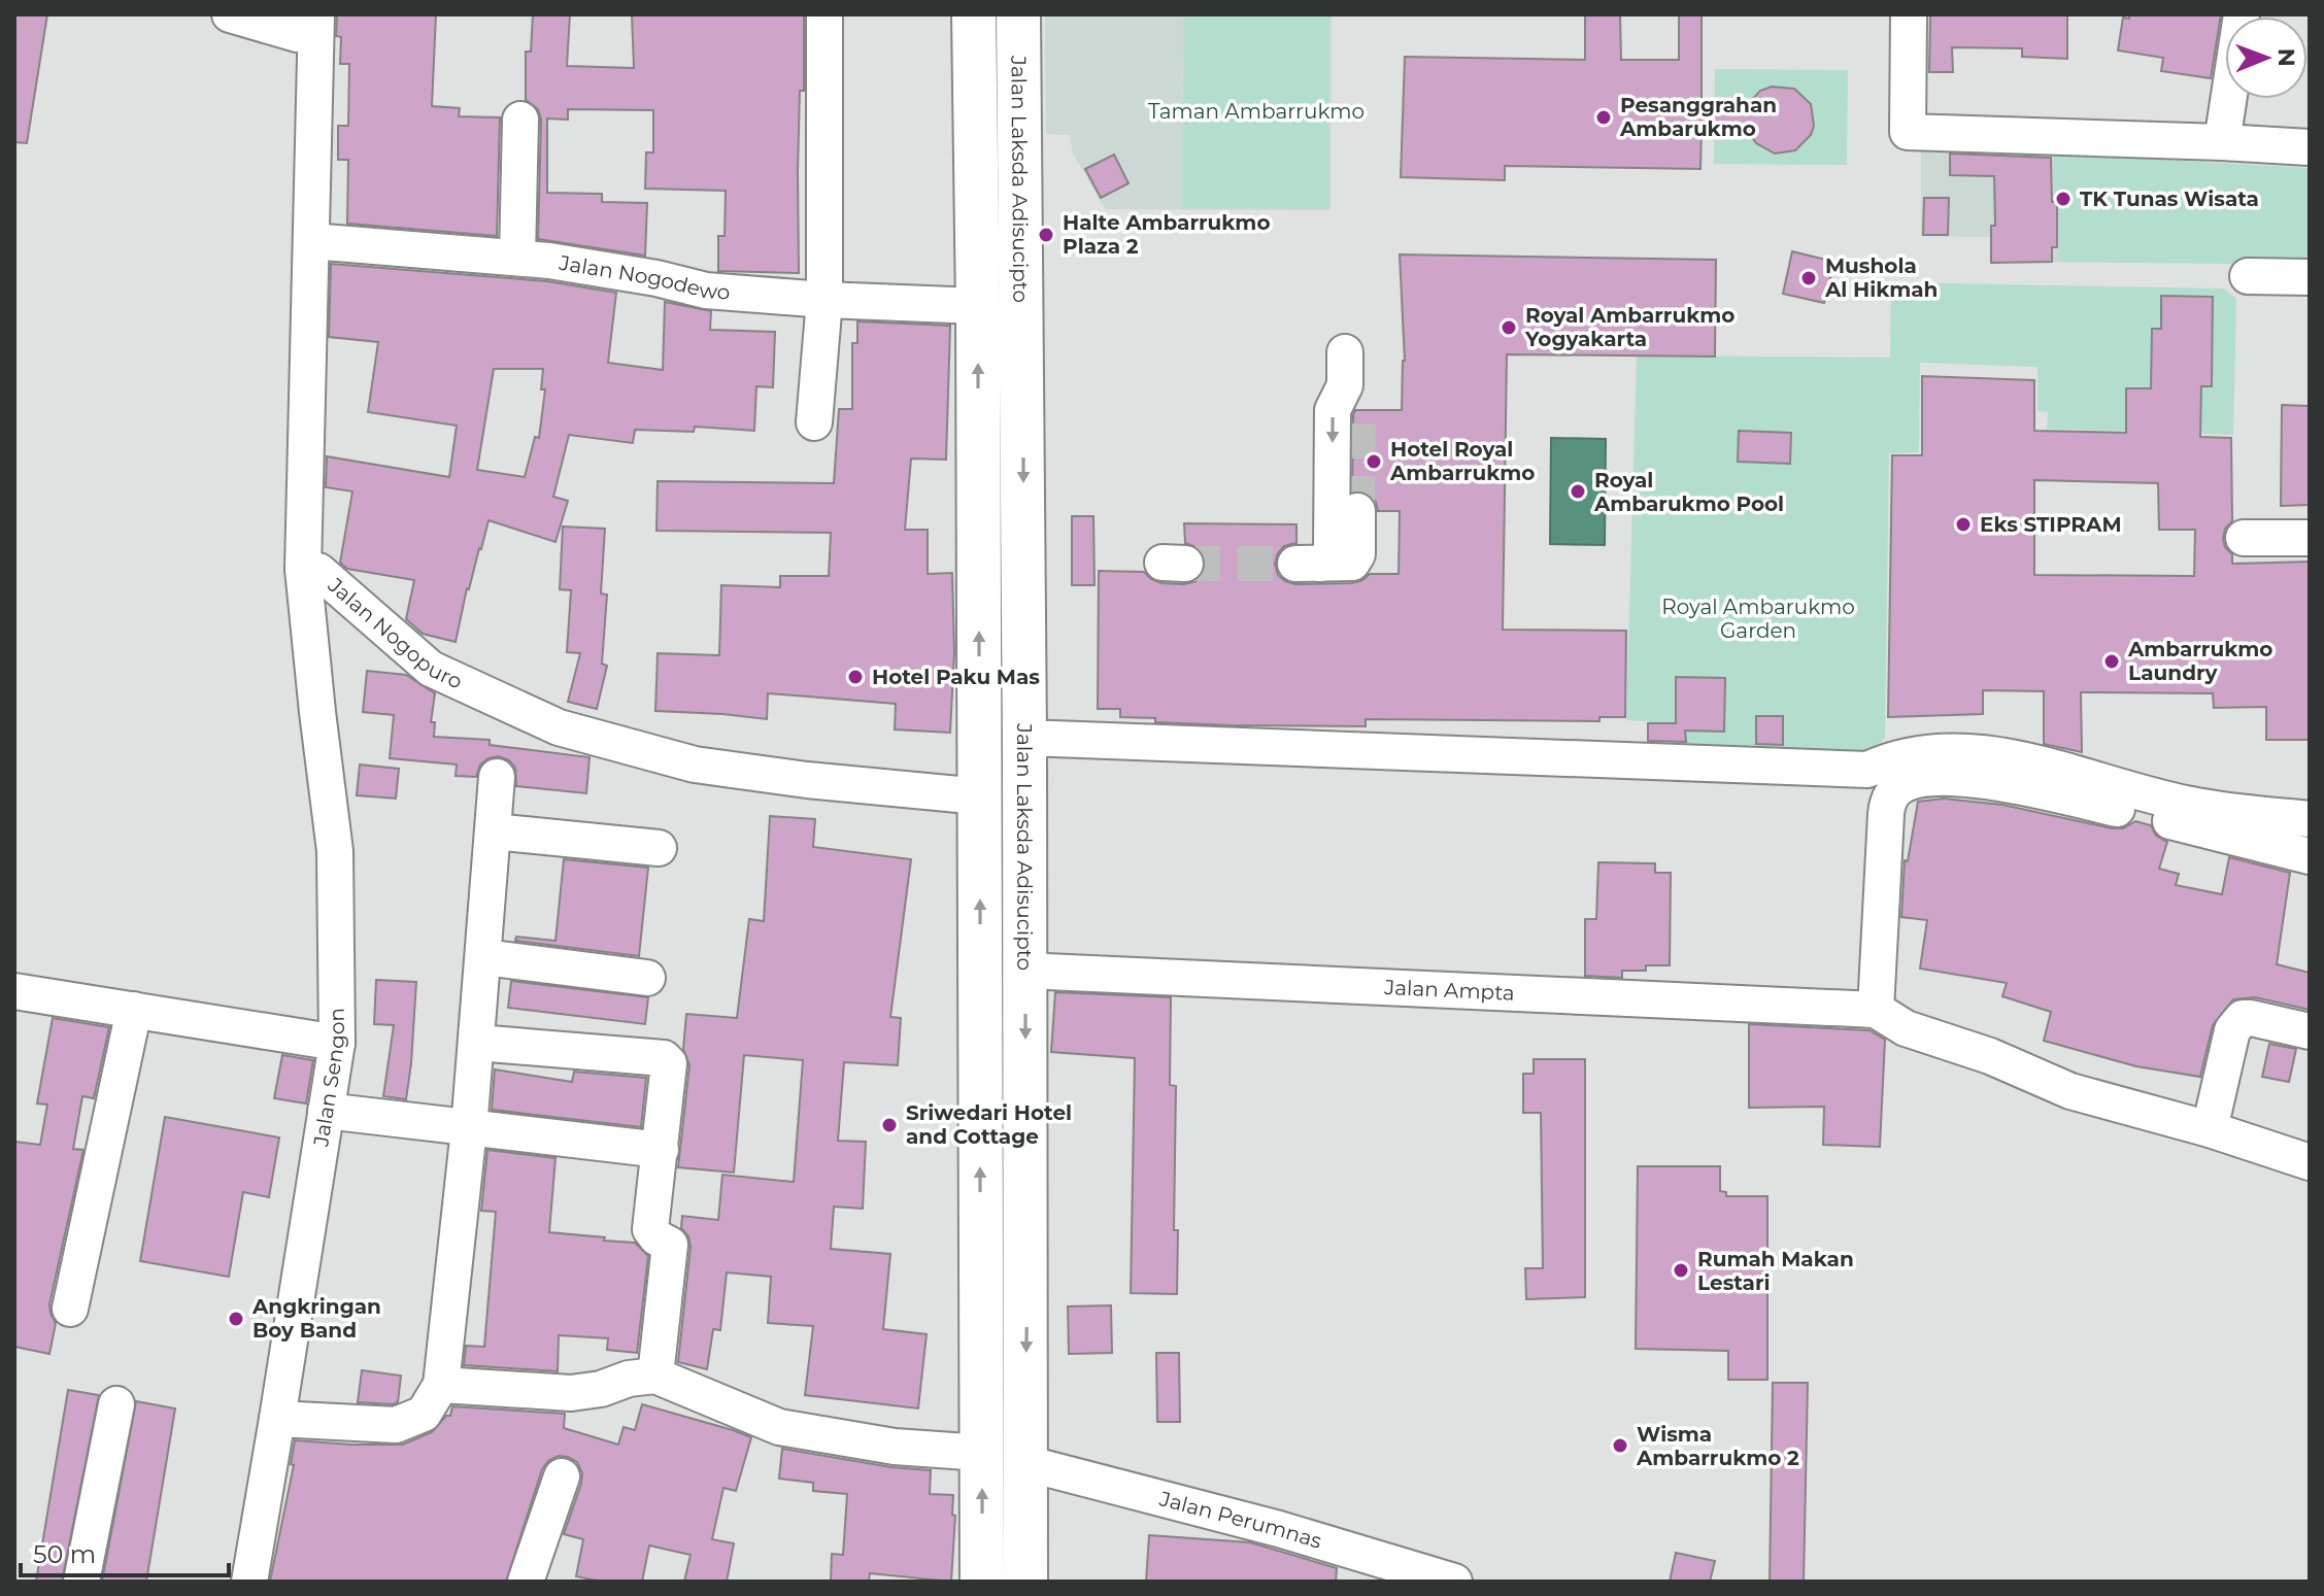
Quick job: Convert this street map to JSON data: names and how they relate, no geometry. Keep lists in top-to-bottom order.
{
  "streets": {
    "main road": ["Jalan Laksda Adisucipto"],
    "street": [
      "Jalan Nogodewo",
      "Jalan Nogopuro",
      "Jalan Ampta",
      "Jalan Sengon",
      "Jalan Perumnas"
    ]
  },
  "crossings": [
    ["Jalan Laksda Adisucipto", "Jalan Ampta"],
    ["Jalan Laksda Adisucipto", "Jalan Perumnas"],
    ["Jalan Nogodewo", "Jalan Nogopuro"],
    ["Jalan Nogopuro", "Jalan Sengon"]
  ],
  "parks": ["Taman Ambarrukmo", "Royal Ambarukmo Garden"],
  "places": [
    "Pesanggrahan Ambarukmo",
    "TK Tunas Wisata",
    "Halte Ambarrukmo Plaza 2",
    "Mushola Al Hikmah",
    "Royal Ambarrukmo Yogyakarta",
    "Hotel Royal Ambarrukmo",
    "Royal Ambarukmo Pool",
    "Eks STIPRAM",
    "Ambarrukmo Laundry",
    "Hotel Paku Mas",
    "Sriwedari Hotel and Cottage",
    "Rumah Makan Lestari",
    "Angkringan Boy Band",
    "Wisma Ambarrukmo 2"
  ],
  "scale_bar": "50 m",
  "north": "right"
}
